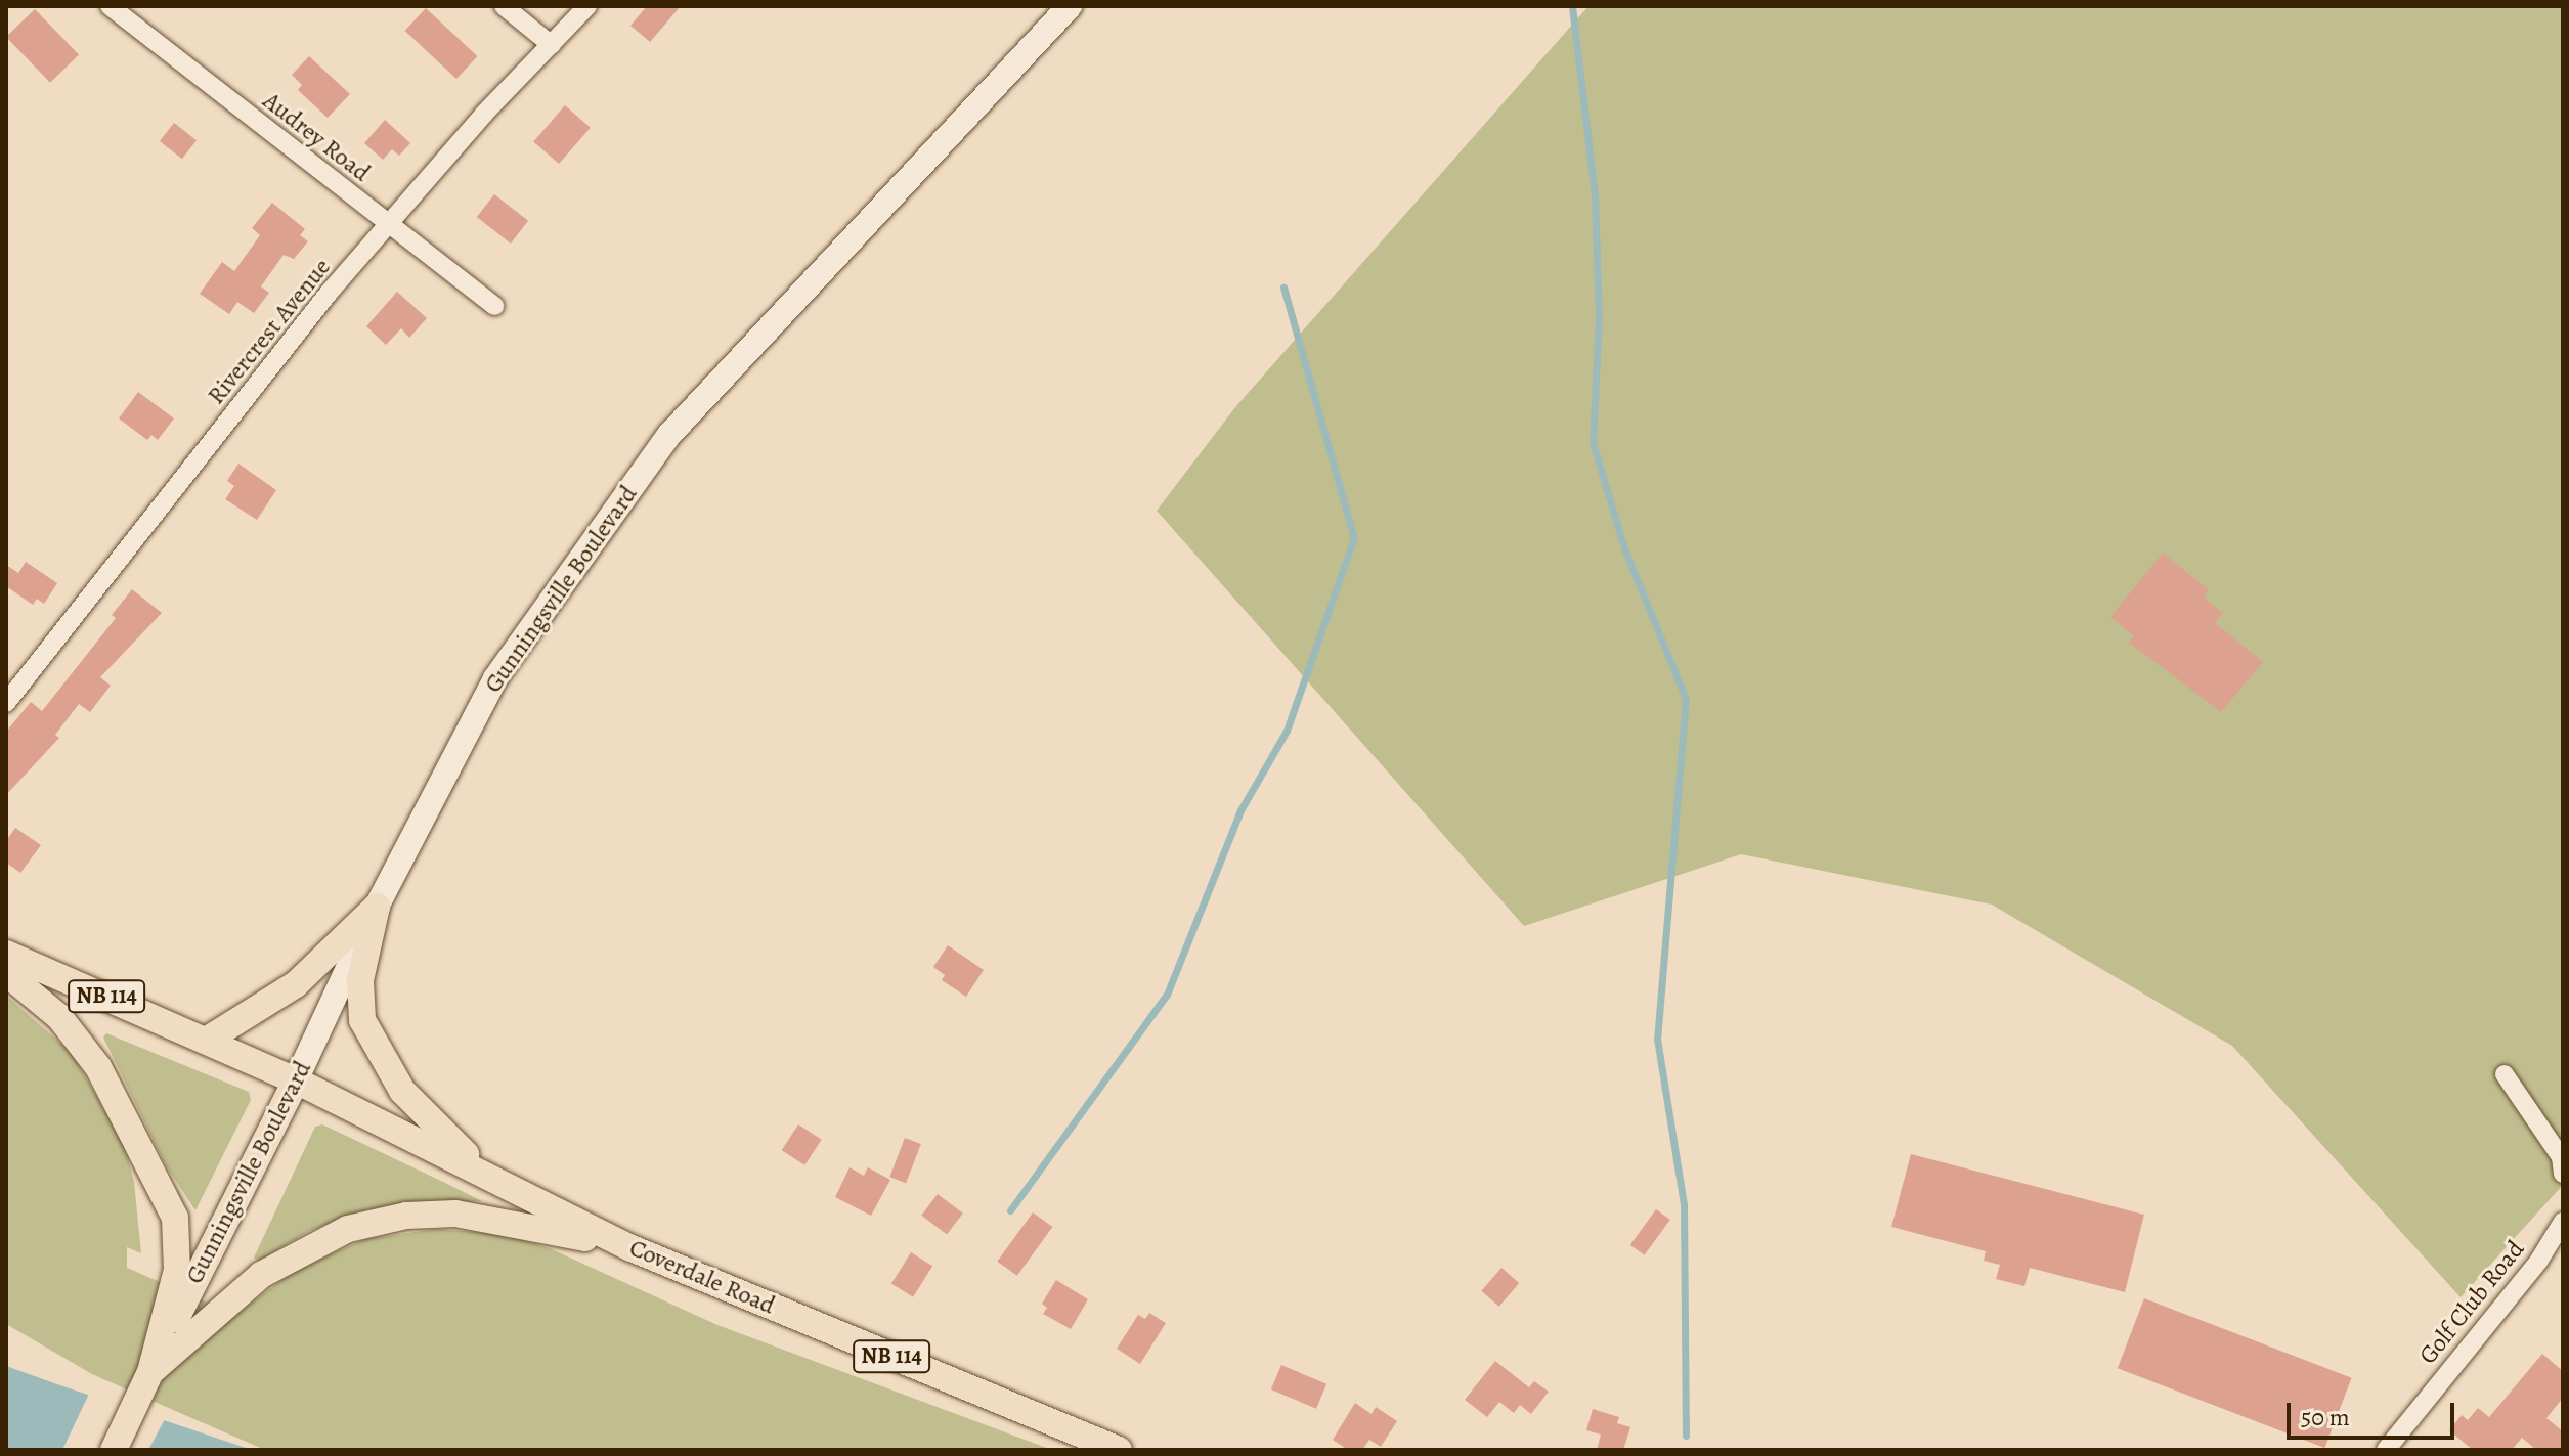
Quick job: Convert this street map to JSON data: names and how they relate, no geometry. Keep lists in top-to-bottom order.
{
  "streets": {
    "main road": ["Gunningsville Boulevard", "NB 114", "Coverdale Road"],
    "street": ["Audrey Road", "Rivercrest Avenue", "Golf Club Road"]
  },
  "crossings": [
    ["Audrey Road", "Rivercrest Avenue"],
    ["Gunningsville Boulevard", "NB 114"],
    ["Gunningsville Boulevard", "Coverdale Road"],
    ["NB 114", "Coverdale Road"]
  ],
  "scale_bar": "50 m"
}
